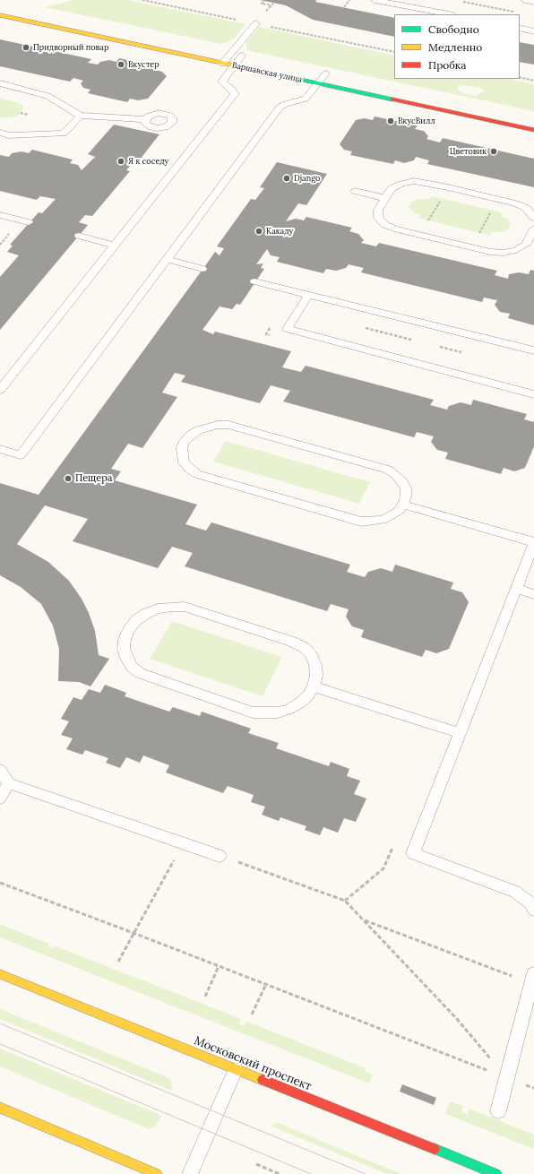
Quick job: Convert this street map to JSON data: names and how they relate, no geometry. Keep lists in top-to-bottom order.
{
  "streets": {
    "street": ["Варшавская улица", "Московский проспект"]
  },
  "places": [
    "Придворный повар",
    "Вкустер",
    "ВкусВилл",
    "Цветовик",
    "Я к соседу",
    "Django",
    "Какаду",
    "Пещера"
  ],
  "legend": ["Свободно", "Медленно", "Пробка"]
}
